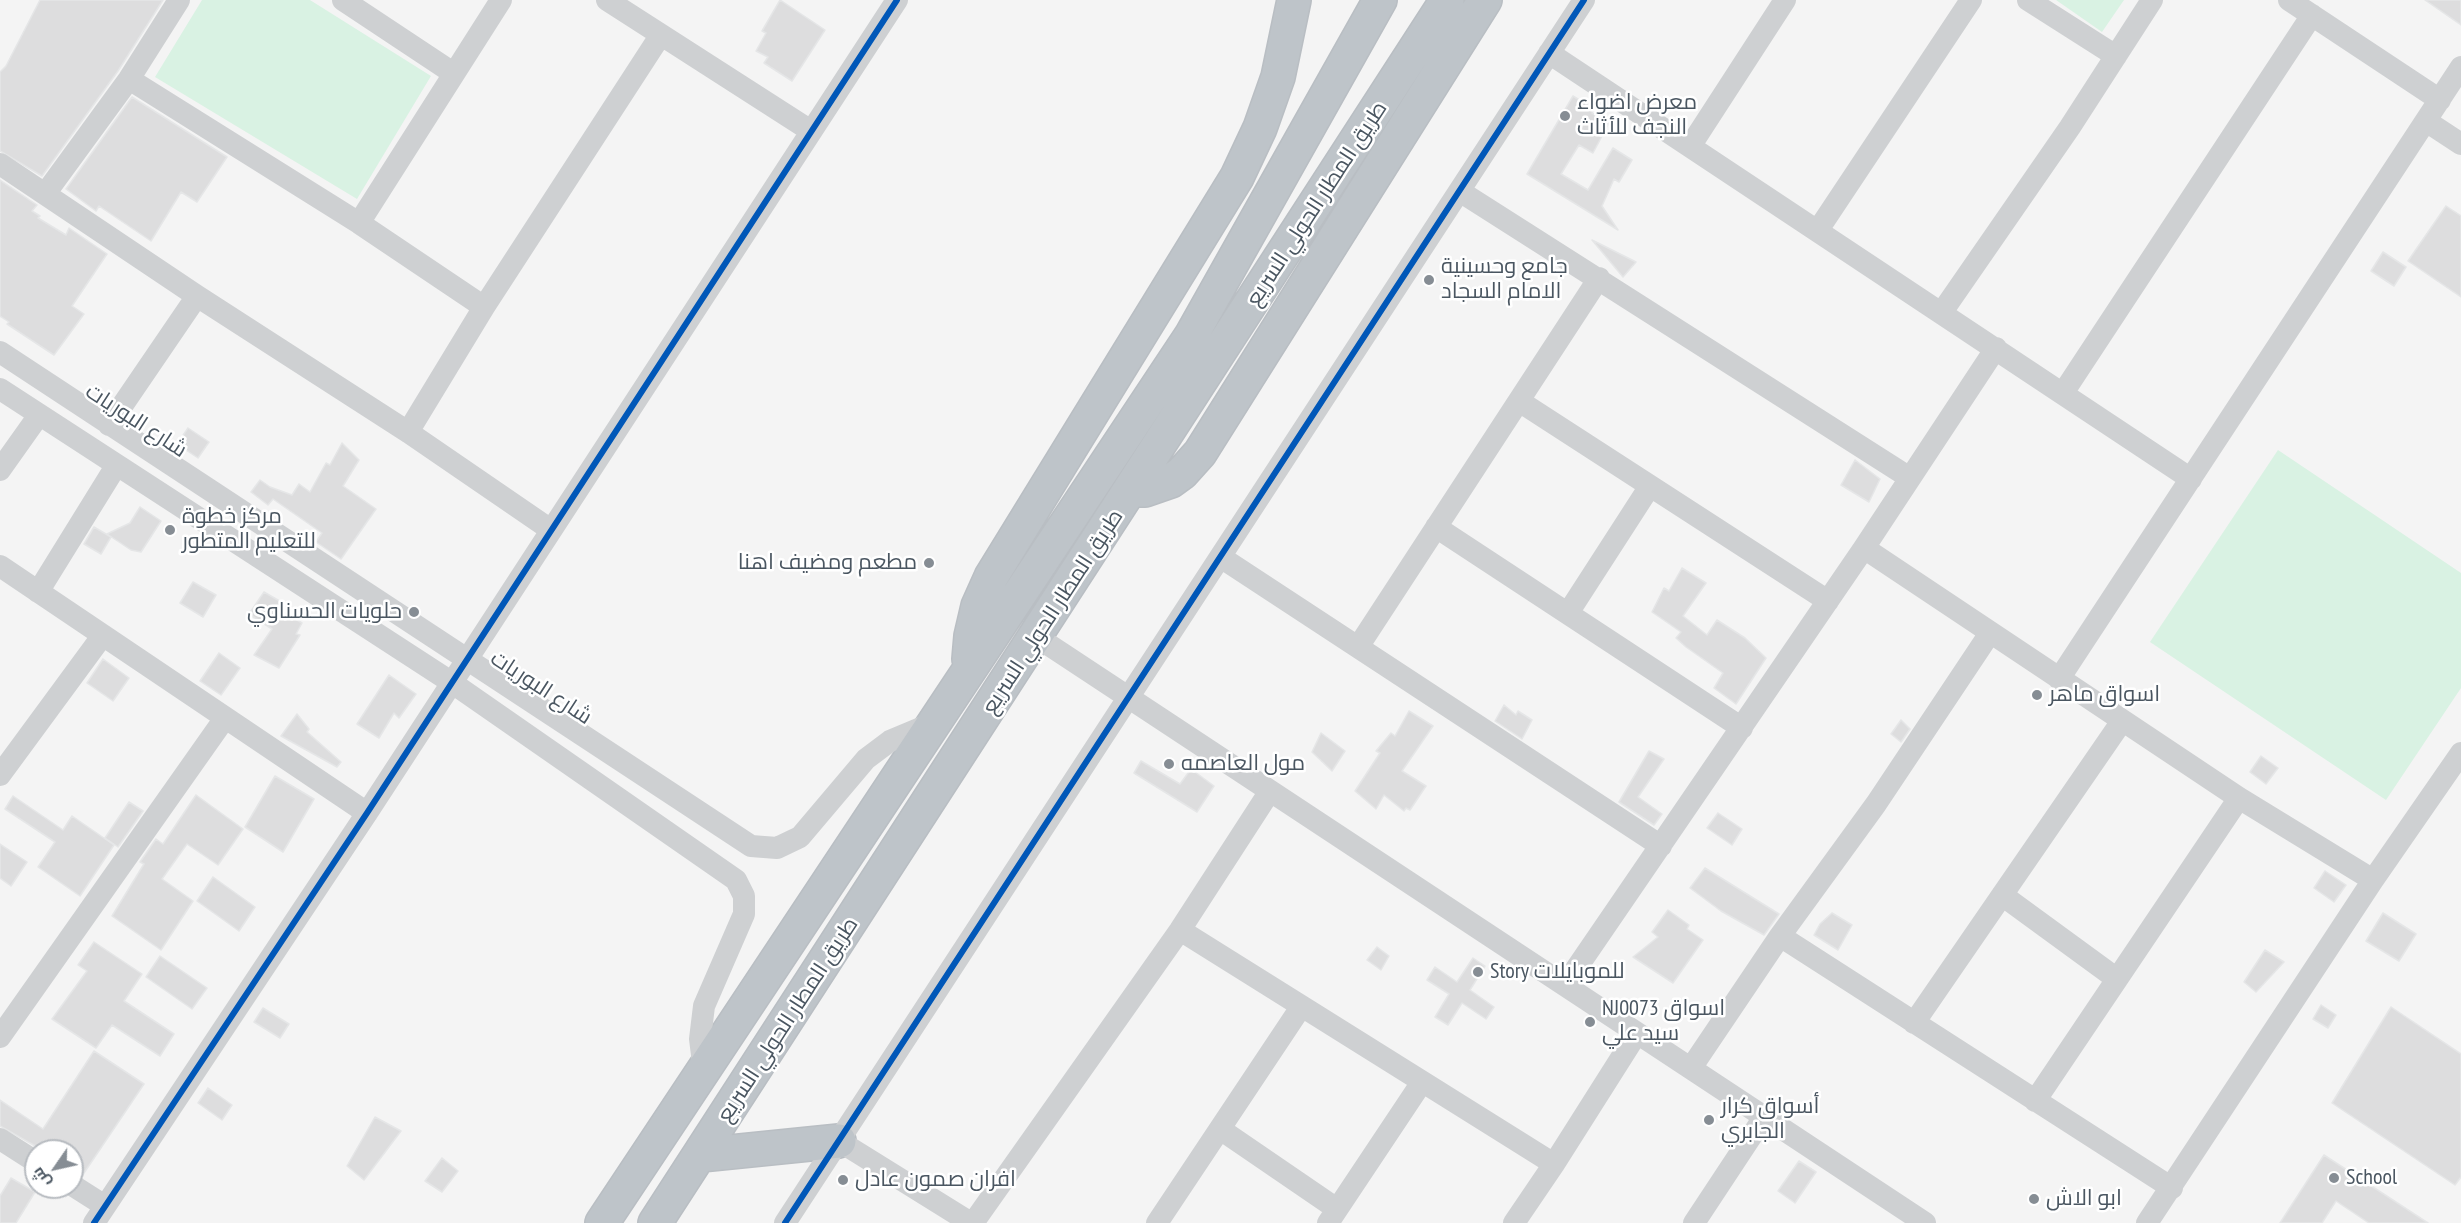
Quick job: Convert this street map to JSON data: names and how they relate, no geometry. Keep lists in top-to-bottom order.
{
  "streets": {
    "highway": ["طريق المطار الحولي السريع"],
    "street": ["شارع البوريات"]
  },
  "crossings": [
    ["طريق المطار الحولي السريع", "شارع البوريات"]
  ],
  "places": [
    "معرض اضواء النجف للأثاث",
    "جامع وحسينية الامام السجاد",
    "مركز خطوة للتعليم المتطور",
    "مطعم ومضيف اهنا",
    "حلويات الحسناوي",
    "اسواق ماهر",
    "مول العاصمه",
    "Story للموبايلات",
    "NJ0073 اسواق سيد علي",
    "أسواق كرار الجابري",
    "School",
    "افران صمون عادل",
    "ابو الاش"
  ],
  "north": "bottom left"
}
